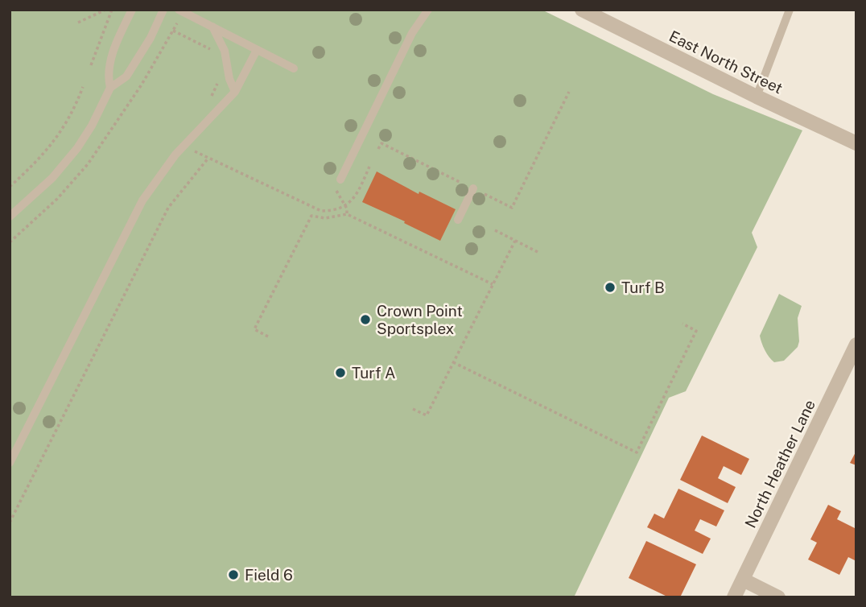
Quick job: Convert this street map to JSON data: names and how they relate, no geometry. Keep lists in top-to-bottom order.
{
  "streets": {
    "street": ["East North Street", "North Heather Lane"]
  },
  "places": [
    "Turf B",
    "Crown Point Sportsplex",
    "Turf A",
    "Field 6"
  ]
}
